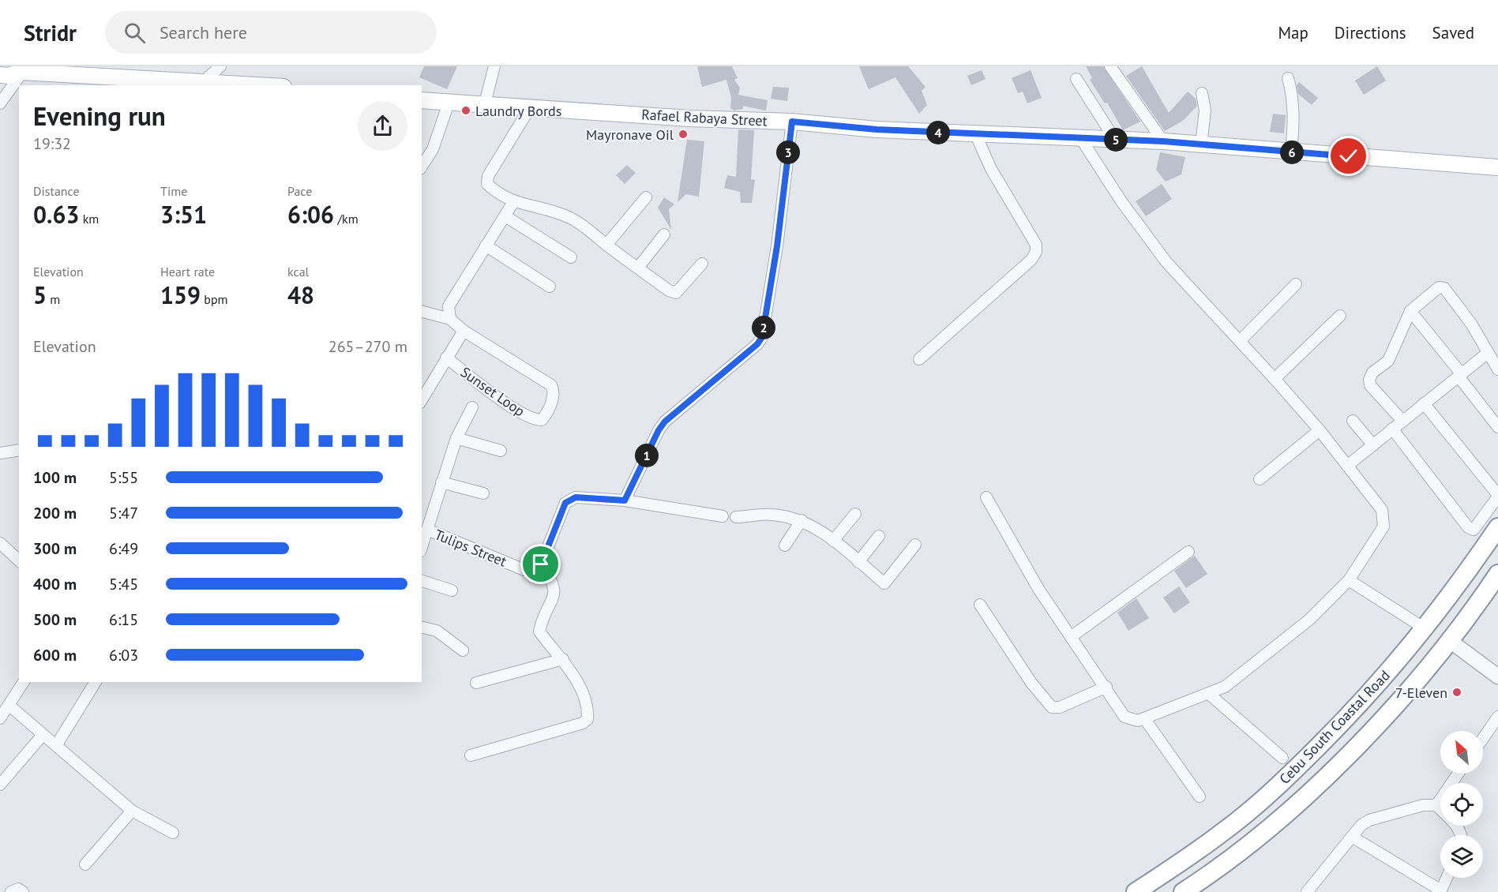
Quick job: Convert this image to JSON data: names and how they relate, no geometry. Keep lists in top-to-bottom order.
{
  "streets": {
    "highway": ["Cebu South Coastal Road"],
    "main road": ["Rafael Rabaya Street"],
    "street": ["Sunset Loop", "Tulips Street"]
  },
  "places": ["Laundry Bords", "Mayronave Oil", "7-Eleven"],
  "north": "top left",
  "page": {
    "header": "Stridr",
    "search": "Search here",
    "nav": ["Map", "Directions", "Saved"],
    "heading": ["Evening run", "19:32"],
    "pins": [
      "4",
      "5",
      "3",
      "6",
      "2",
      "1"
    ],
    "stats": [
      ["Distance", "0.63 km"],
      ["Time", "3:51"],
      ["Pace", "6:06 /km"],
      ["Elevation", "5 m"],
      ["Heart rate", "159 bpm"],
      ["kcal", "48"]
    ],
    "chart": ["Elevation", "265–270 m"],
    "list": [
      {
        "name": "100 m",
        "note": "5:55"
      },
      {
        "name": "200 m",
        "note": "5:47"
      },
      {
        "name": "300 m",
        "note": "6:49"
      },
      {
        "name": "400 m",
        "note": "5:45"
      },
      {
        "name": "500 m",
        "note": "6:15"
      },
      {
        "name": "600 m",
        "note": "6:03"
      }
    ]
  }
}
